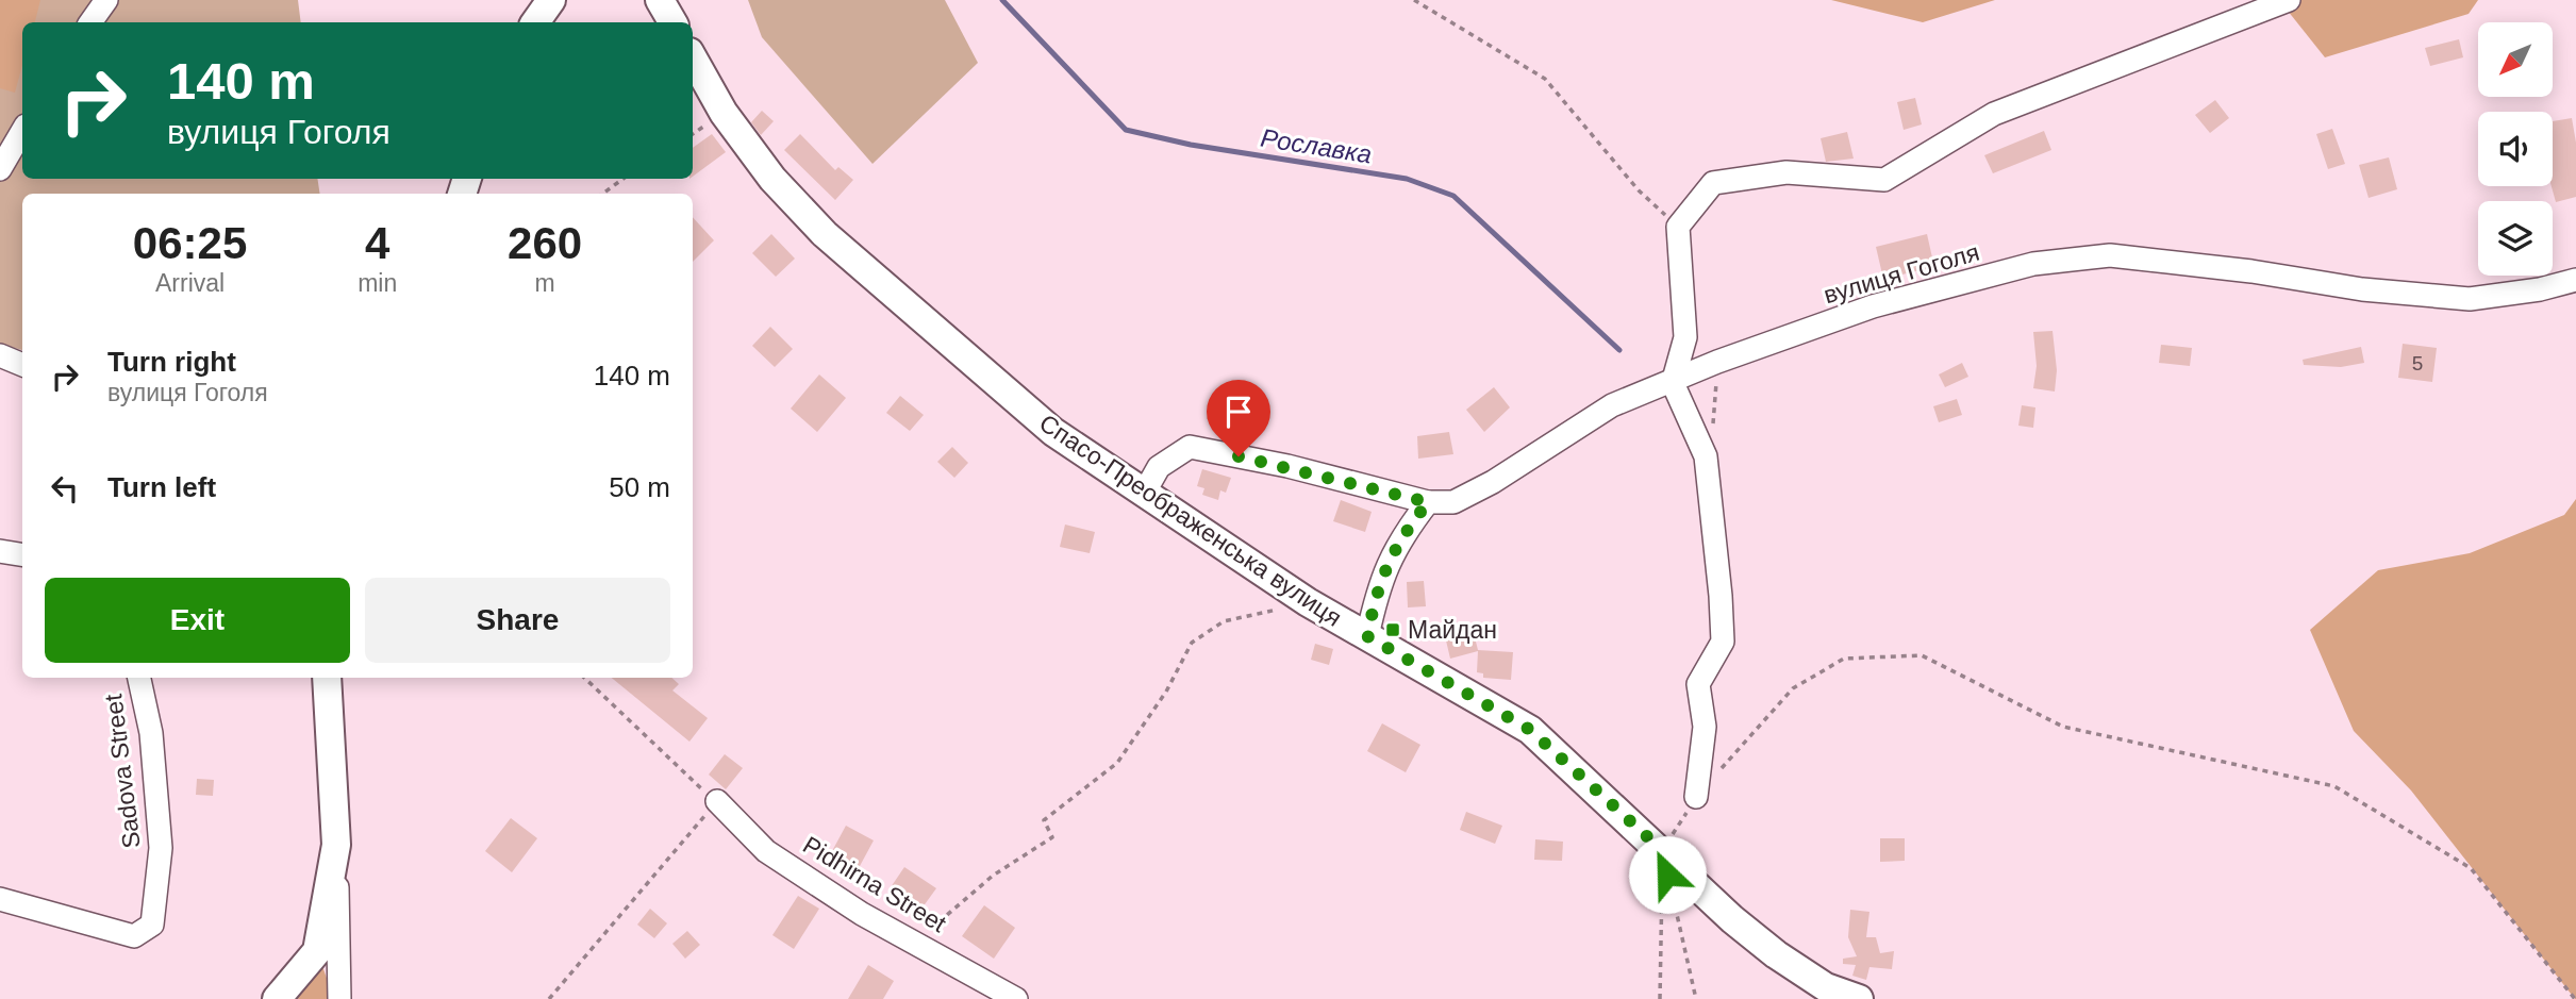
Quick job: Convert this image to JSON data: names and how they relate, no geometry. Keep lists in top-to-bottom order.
{
  "streets": {
    "street": [
      "вулиця Гоголя",
      "Спасо-Преображенська вулиця",
      "Sadova Street",
      "Pidhirna Street"
    ]
  },
  "water": ["Рославка"],
  "places": {
    "transit": ["Майдан"]
  },
  "house_numbers": ["5"],
  "north": "bottom left",
  "page": {
    "turn": ["140 m", "вулиця Гоголя"],
    "eta": [
      "06:25",
      "Arrival",
      "4",
      "min",
      "260",
      "m"
    ],
    "list": [
      {
        "name": "Turn right",
        "note": "вулиця Гоголя",
        "value": "140 m"
      },
      {
        "name": "Turn left",
        "value": "50 m"
      }
    ],
    "buttons": ["Exit", "Share"]
  }
}
